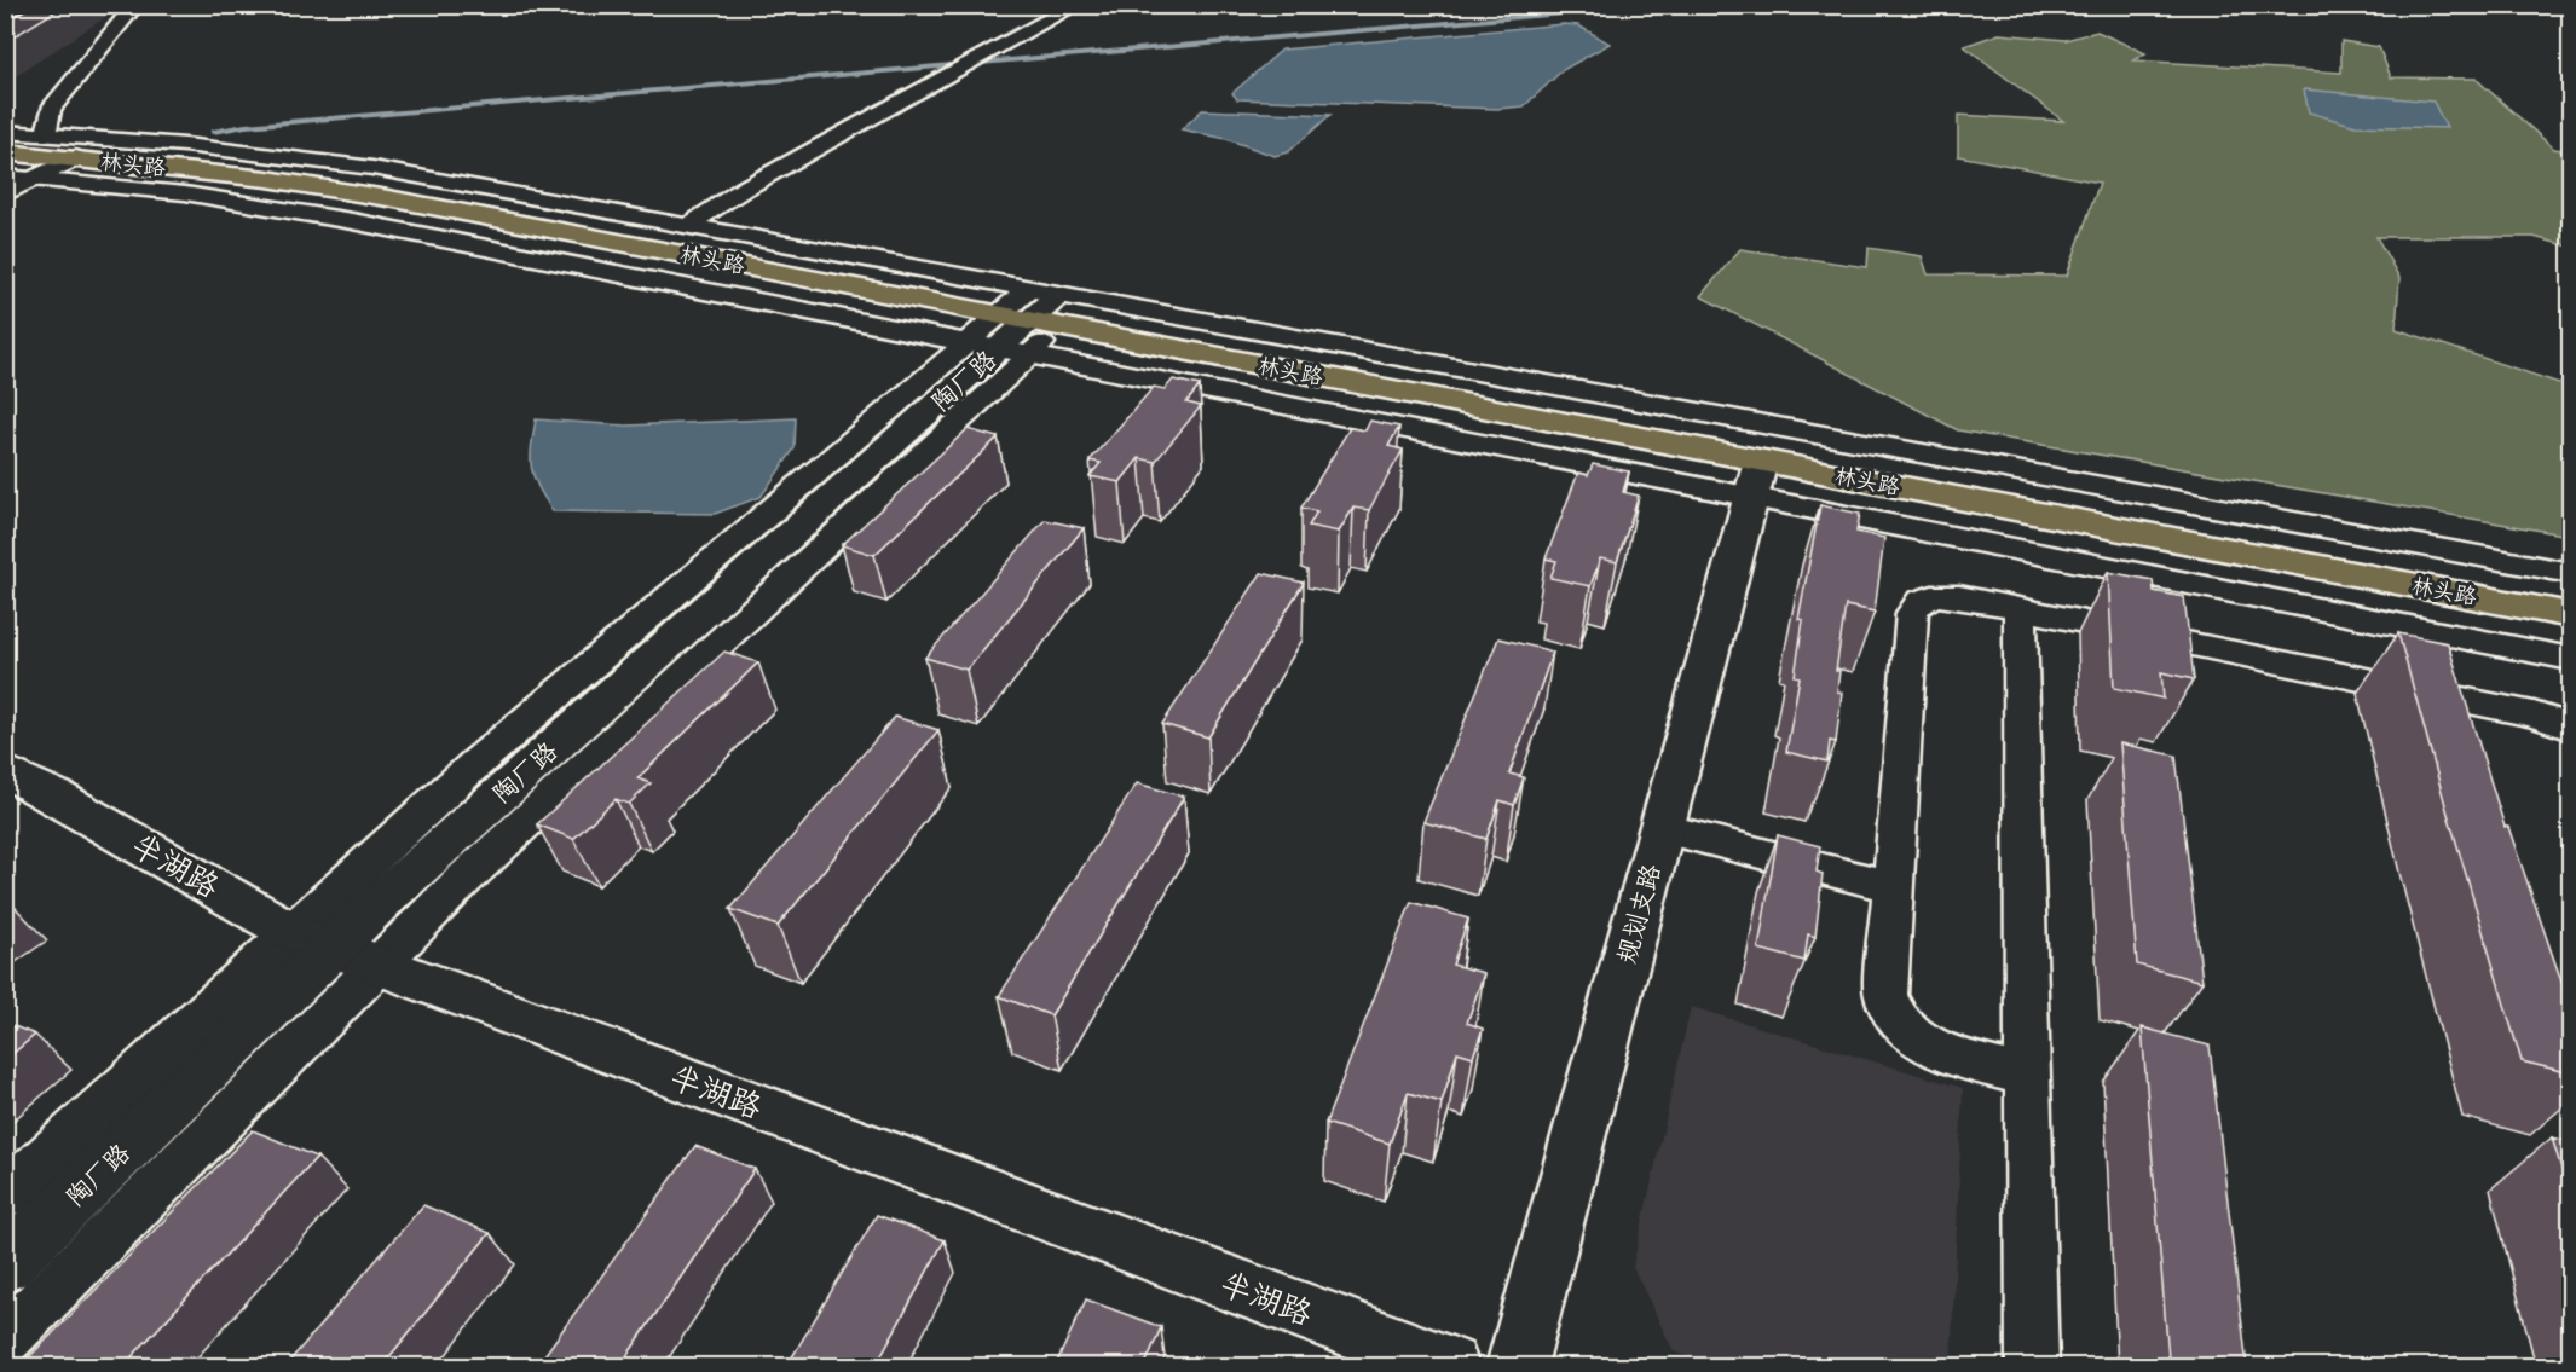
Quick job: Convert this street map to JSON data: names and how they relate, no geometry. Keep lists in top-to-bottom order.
{
  "streets": {
    "main road": ["林头路"],
    "street": ["陶厂路", "半湖路", "规划支路"]
  },
  "crossings": [
    ["林头路", "陶厂路"],
    ["林头路", "规划支路"],
    ["陶厂路", "半湖路"]
  ]
}
